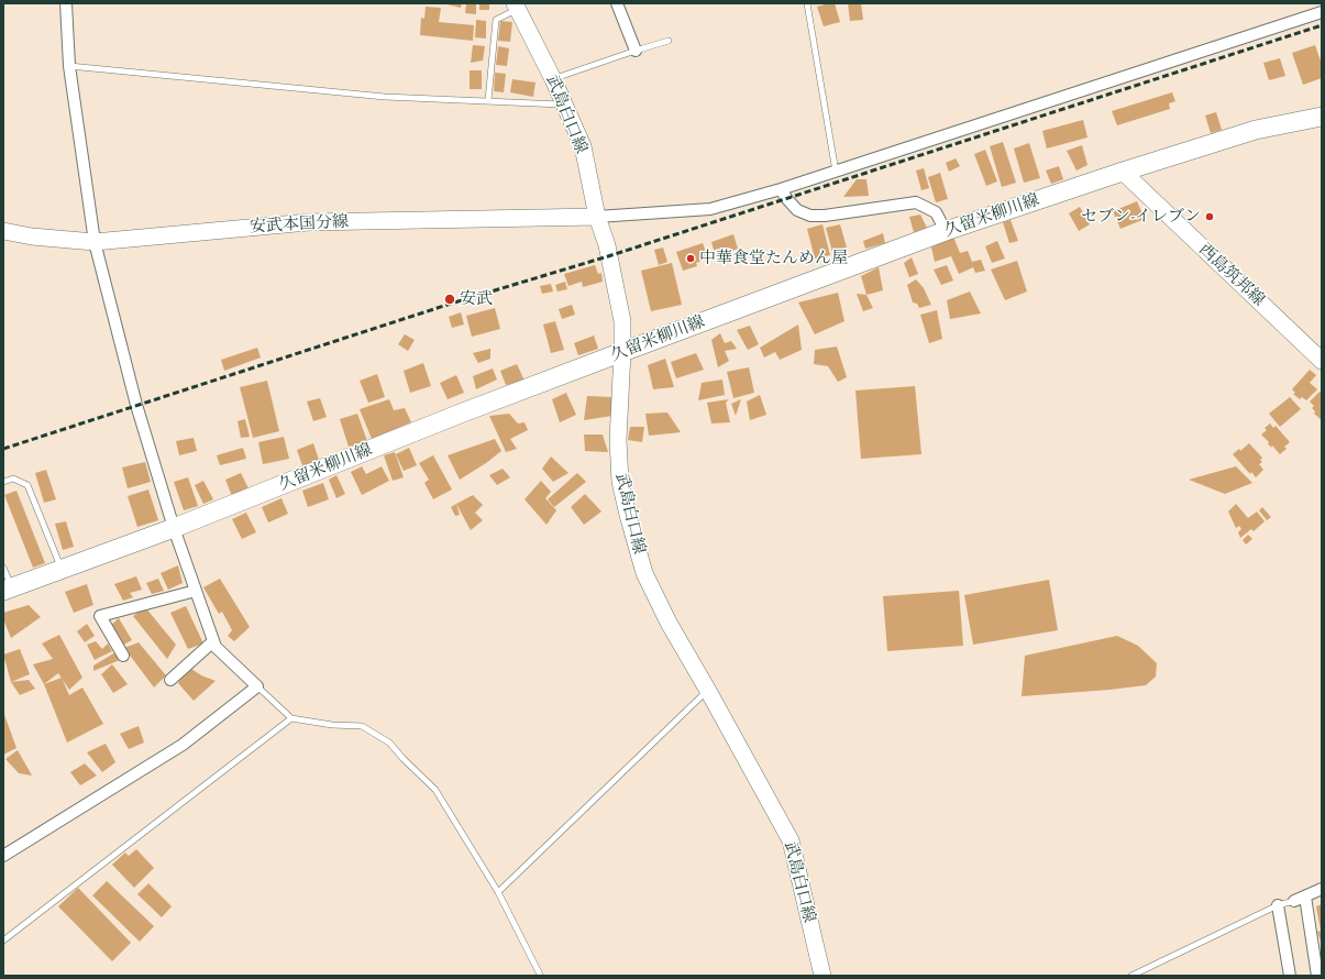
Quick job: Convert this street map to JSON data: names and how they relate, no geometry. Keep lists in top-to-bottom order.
{
  "streets": {
    "main road": [
      "武島白口線",
      "久留米柳川線",
      "安武本国分線",
      "西島筑邦線"
    ]
  },
  "crossings": [
    ["武島白口線", "久留米柳川線"],
    ["武島白口線", "安武本国分線"],
    ["久留米柳川線", "西島筑邦線"]
  ],
  "places": ["セブン-イレブン", "中華食堂たんめん屋", "安武"]
}
